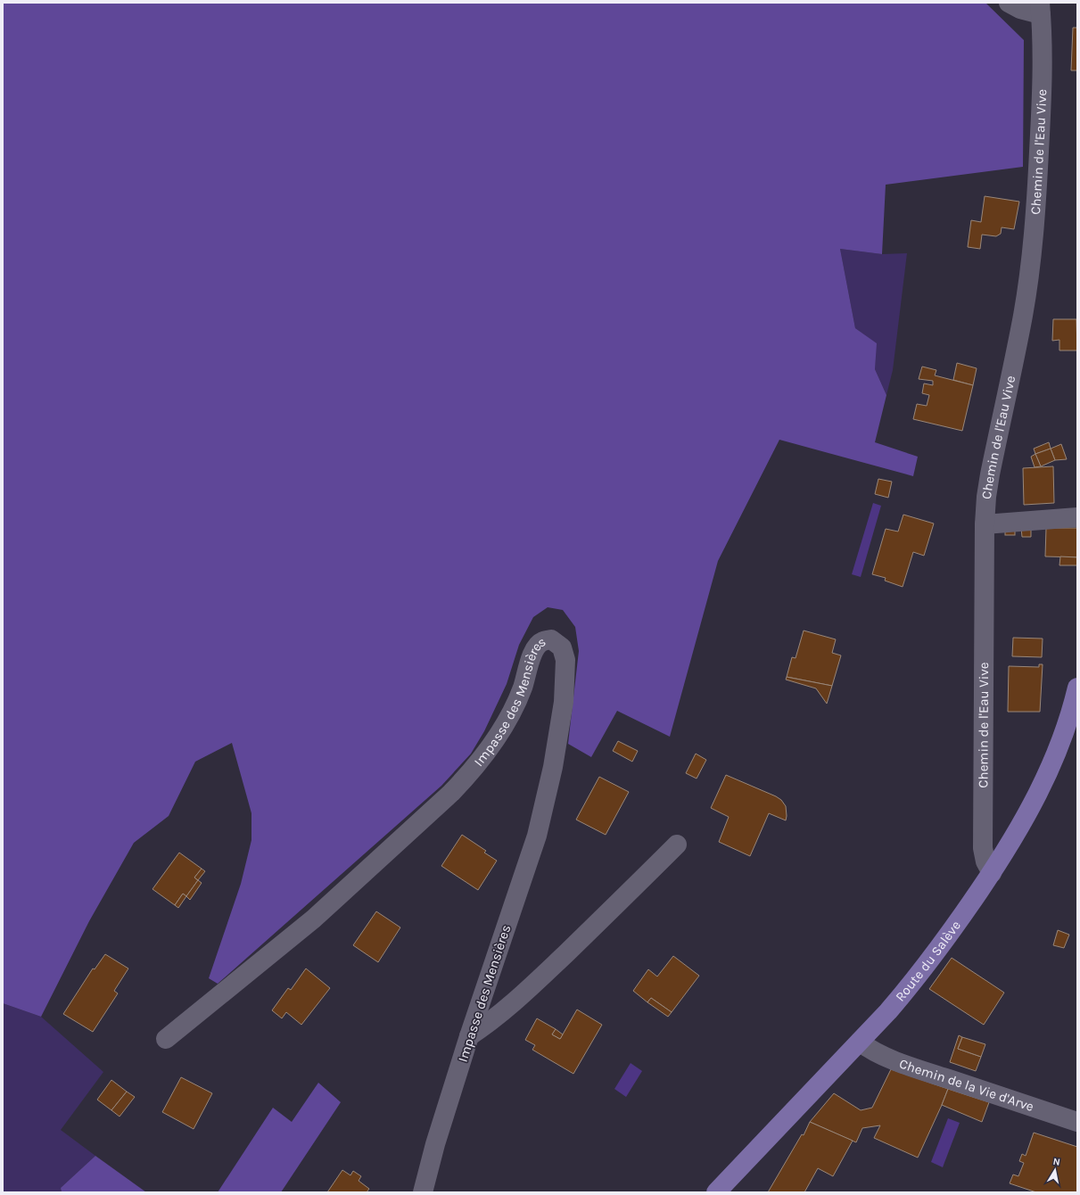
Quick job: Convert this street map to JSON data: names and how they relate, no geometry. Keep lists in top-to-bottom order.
{
  "streets": {
    "main road": ["Route du Salève"],
    "street": ["Chemin de l'Eau Vive", "Impasse des Mensières", "Chemin de la Vie d'Arve"]
  },
  "crossings": [
    ["Chemin de l'Eau Vive", "Route du Salève"],
    ["Route du Salève", "Chemin de la Vie d'Arve"]
  ],
  "north": "top"
}
